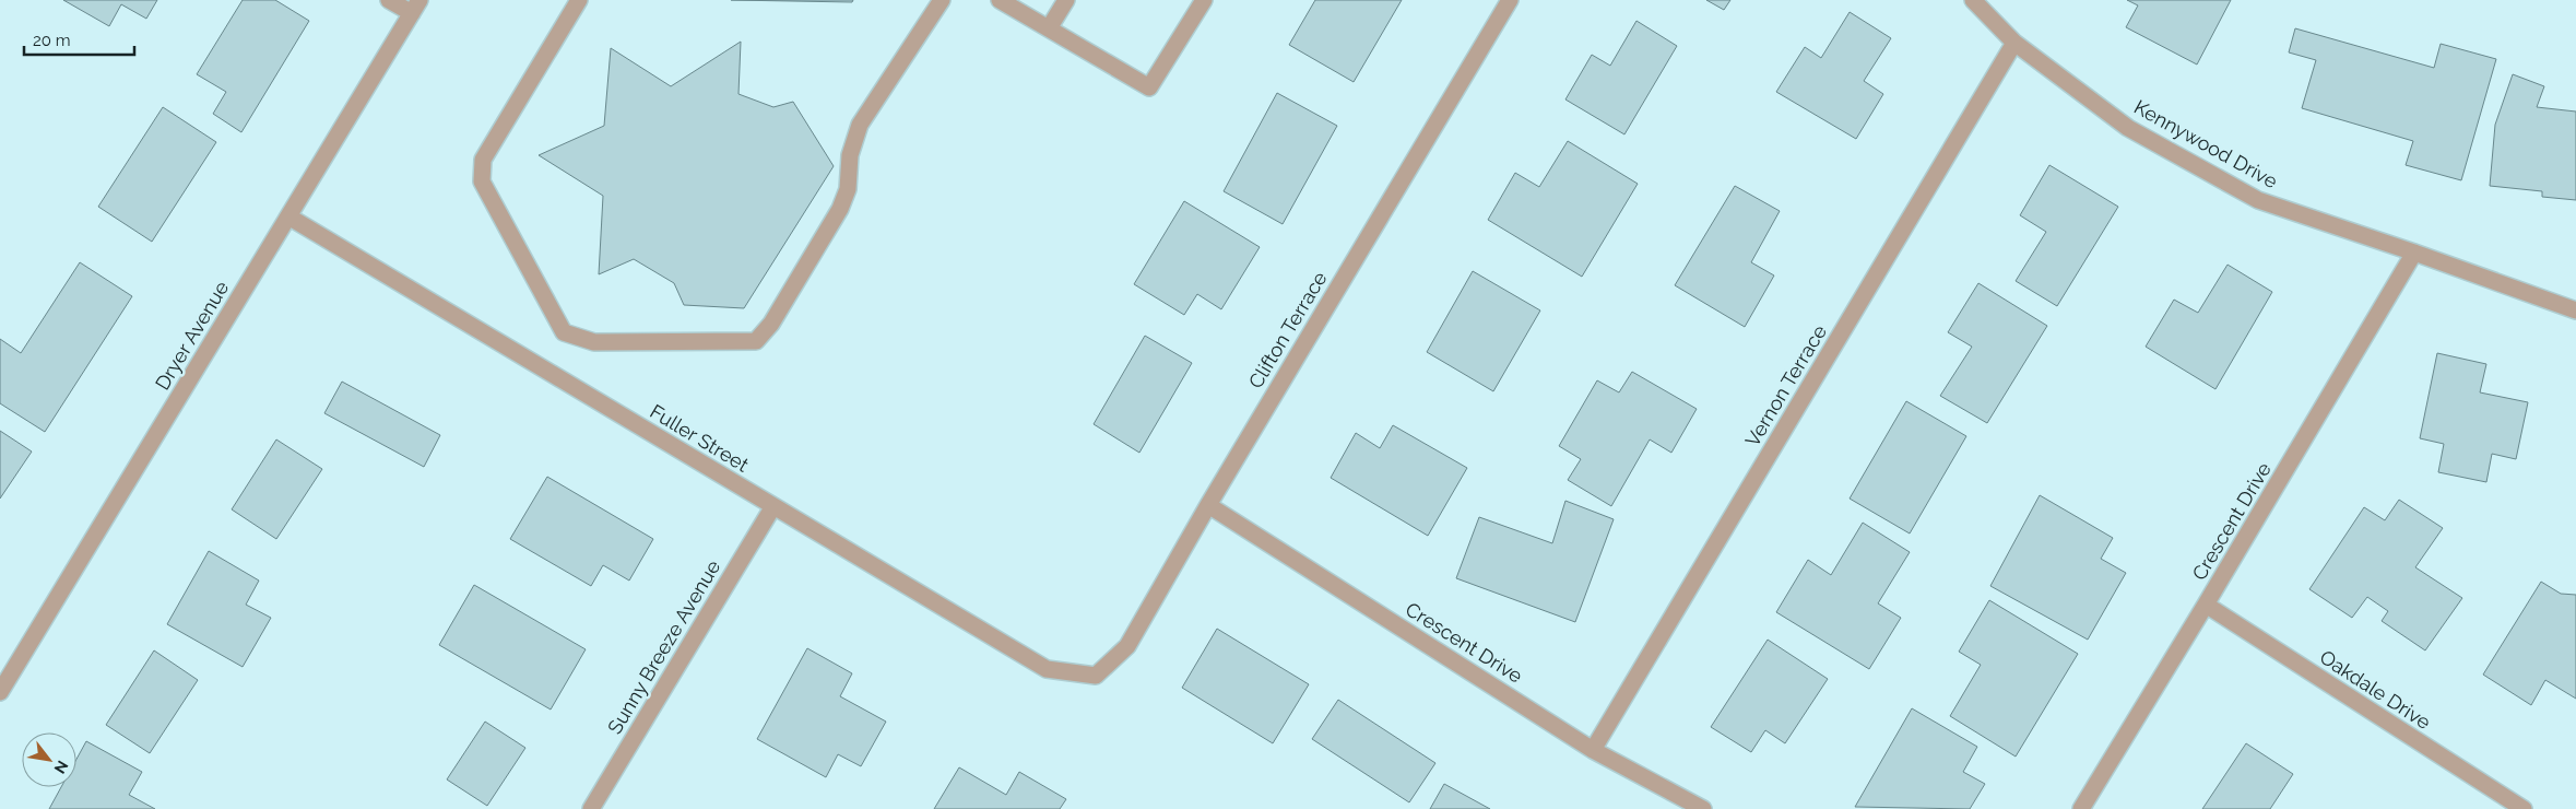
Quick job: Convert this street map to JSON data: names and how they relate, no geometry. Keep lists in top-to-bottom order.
{
  "streets": {
    "street": [
      "Kennywood Drive",
      "Clifton Terrace",
      "Dryer Avenue",
      "Vernon Terrace",
      "Fuller Street",
      "Crescent Drive",
      "Sunny Breeze Avenue",
      "Oakdale Drive"
    ]
  },
  "crossings": [
    ["Kennywood Drive", "Vernon Terrace"],
    ["Kennywood Drive", "Crescent Drive"],
    ["Clifton Terrace", "Fuller Street"],
    ["Clifton Terrace", "Crescent Drive"],
    ["Dryer Avenue", "Fuller Street"],
    ["Vernon Terrace", "Crescent Drive"],
    ["Fuller Street", "Sunny Breeze Avenue"],
    ["Crescent Drive", "Oakdale Drive"]
  ],
  "scale_bar": "20 m",
  "north": "bottom right"
}
